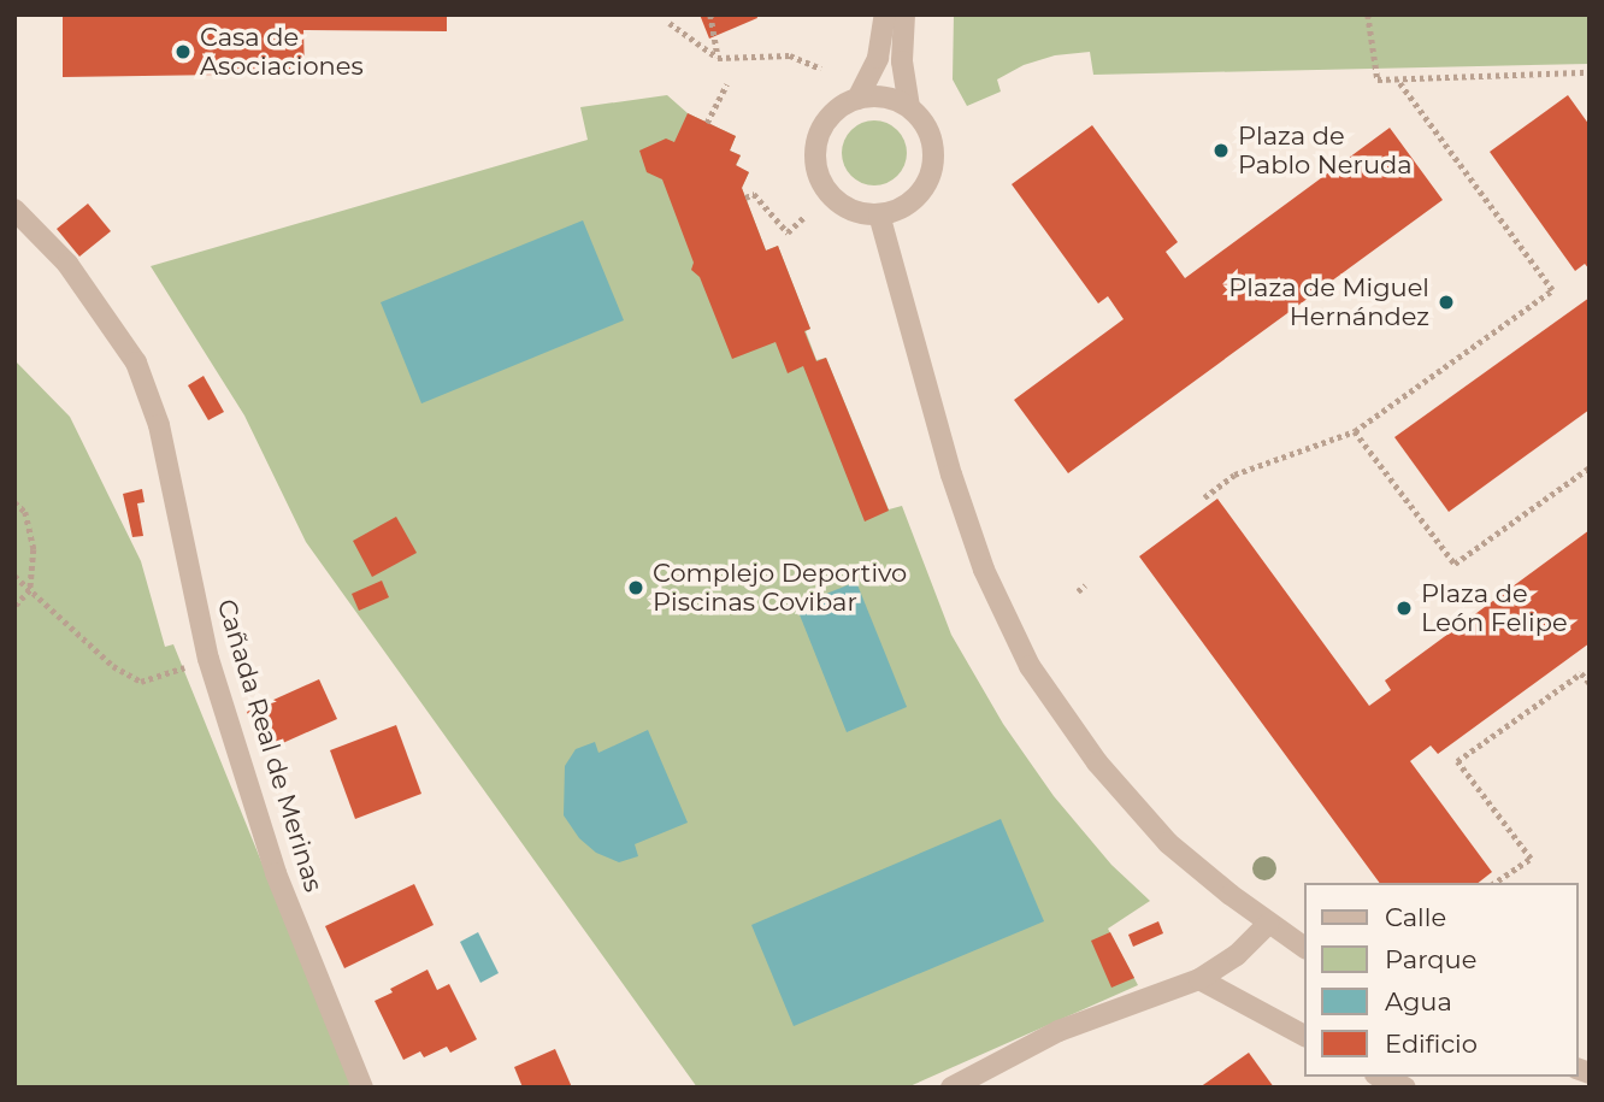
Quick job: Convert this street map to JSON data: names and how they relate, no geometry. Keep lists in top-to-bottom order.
{
  "streets": {
    "street": ["Cañada Real de Merinas"]
  },
  "places": [
    "Casa de Asociaciones",
    "Plaza de Pablo Neruda",
    "Plaza de Miguel Hernández",
    "Complejo Deportivo Piscinas Covibar",
    "Plaza de León Felipe"
  ],
  "legend": [
    "Calle",
    "Parque",
    "Agua",
    "Edificio"
  ]
}
